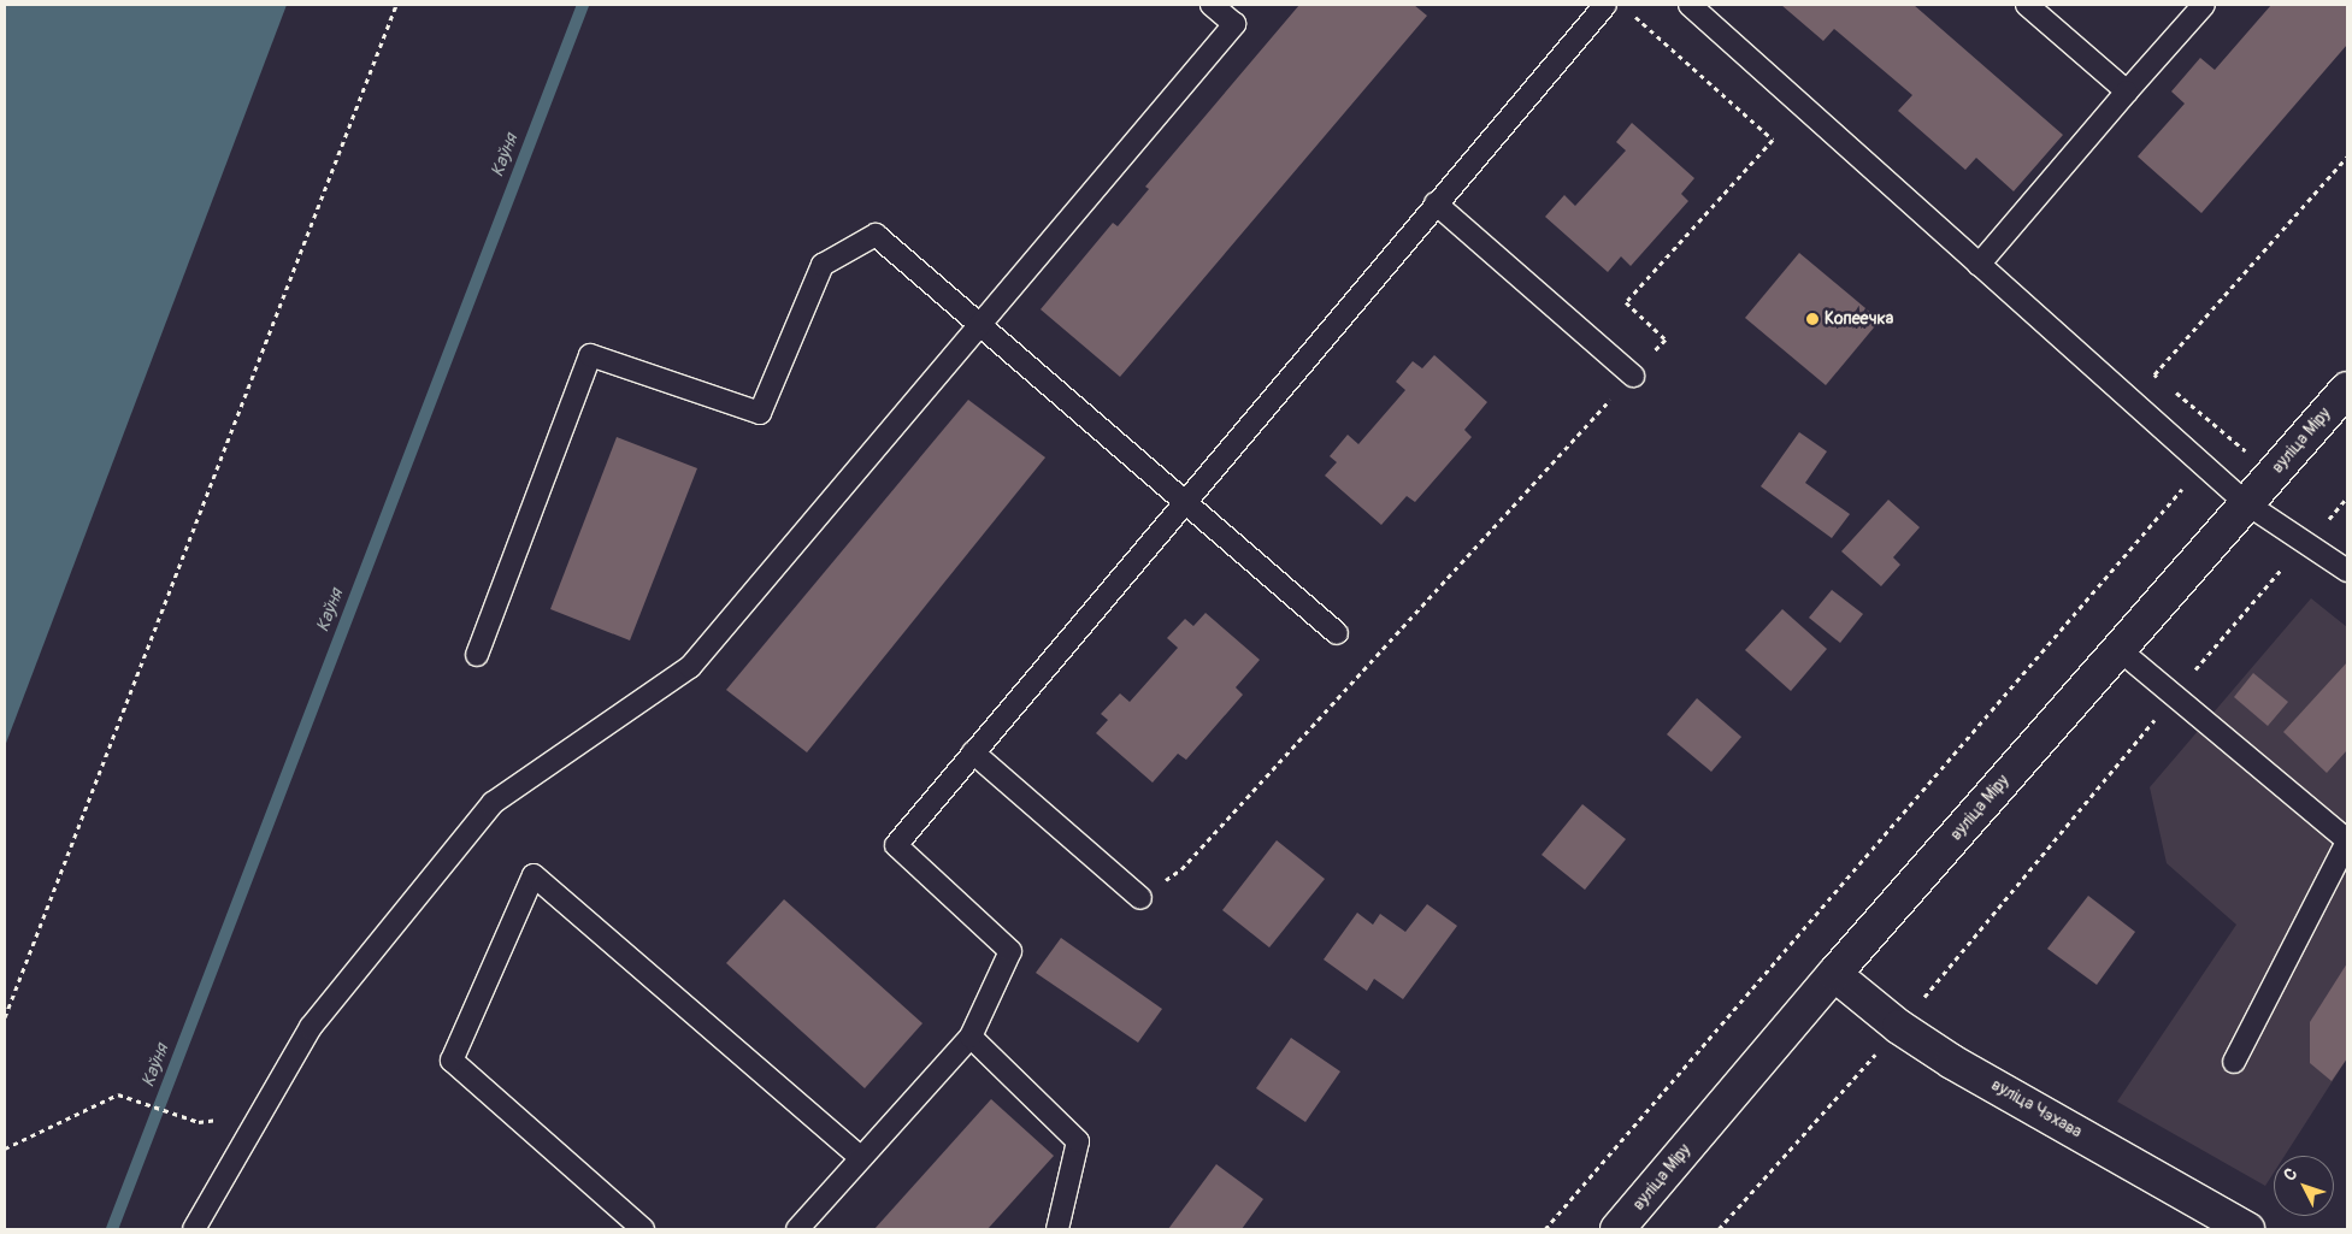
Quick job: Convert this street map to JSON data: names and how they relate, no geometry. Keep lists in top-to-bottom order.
{
  "streets": {
    "main road": ["вуліца Міру", "вуліца Чэхава"]
  },
  "crossings": [
    ["вуліца Міру", "вуліца Чэхава"]
  ],
  "water": ["Каўня"],
  "places": ["Копеечка"],
  "north": "top left"
}
